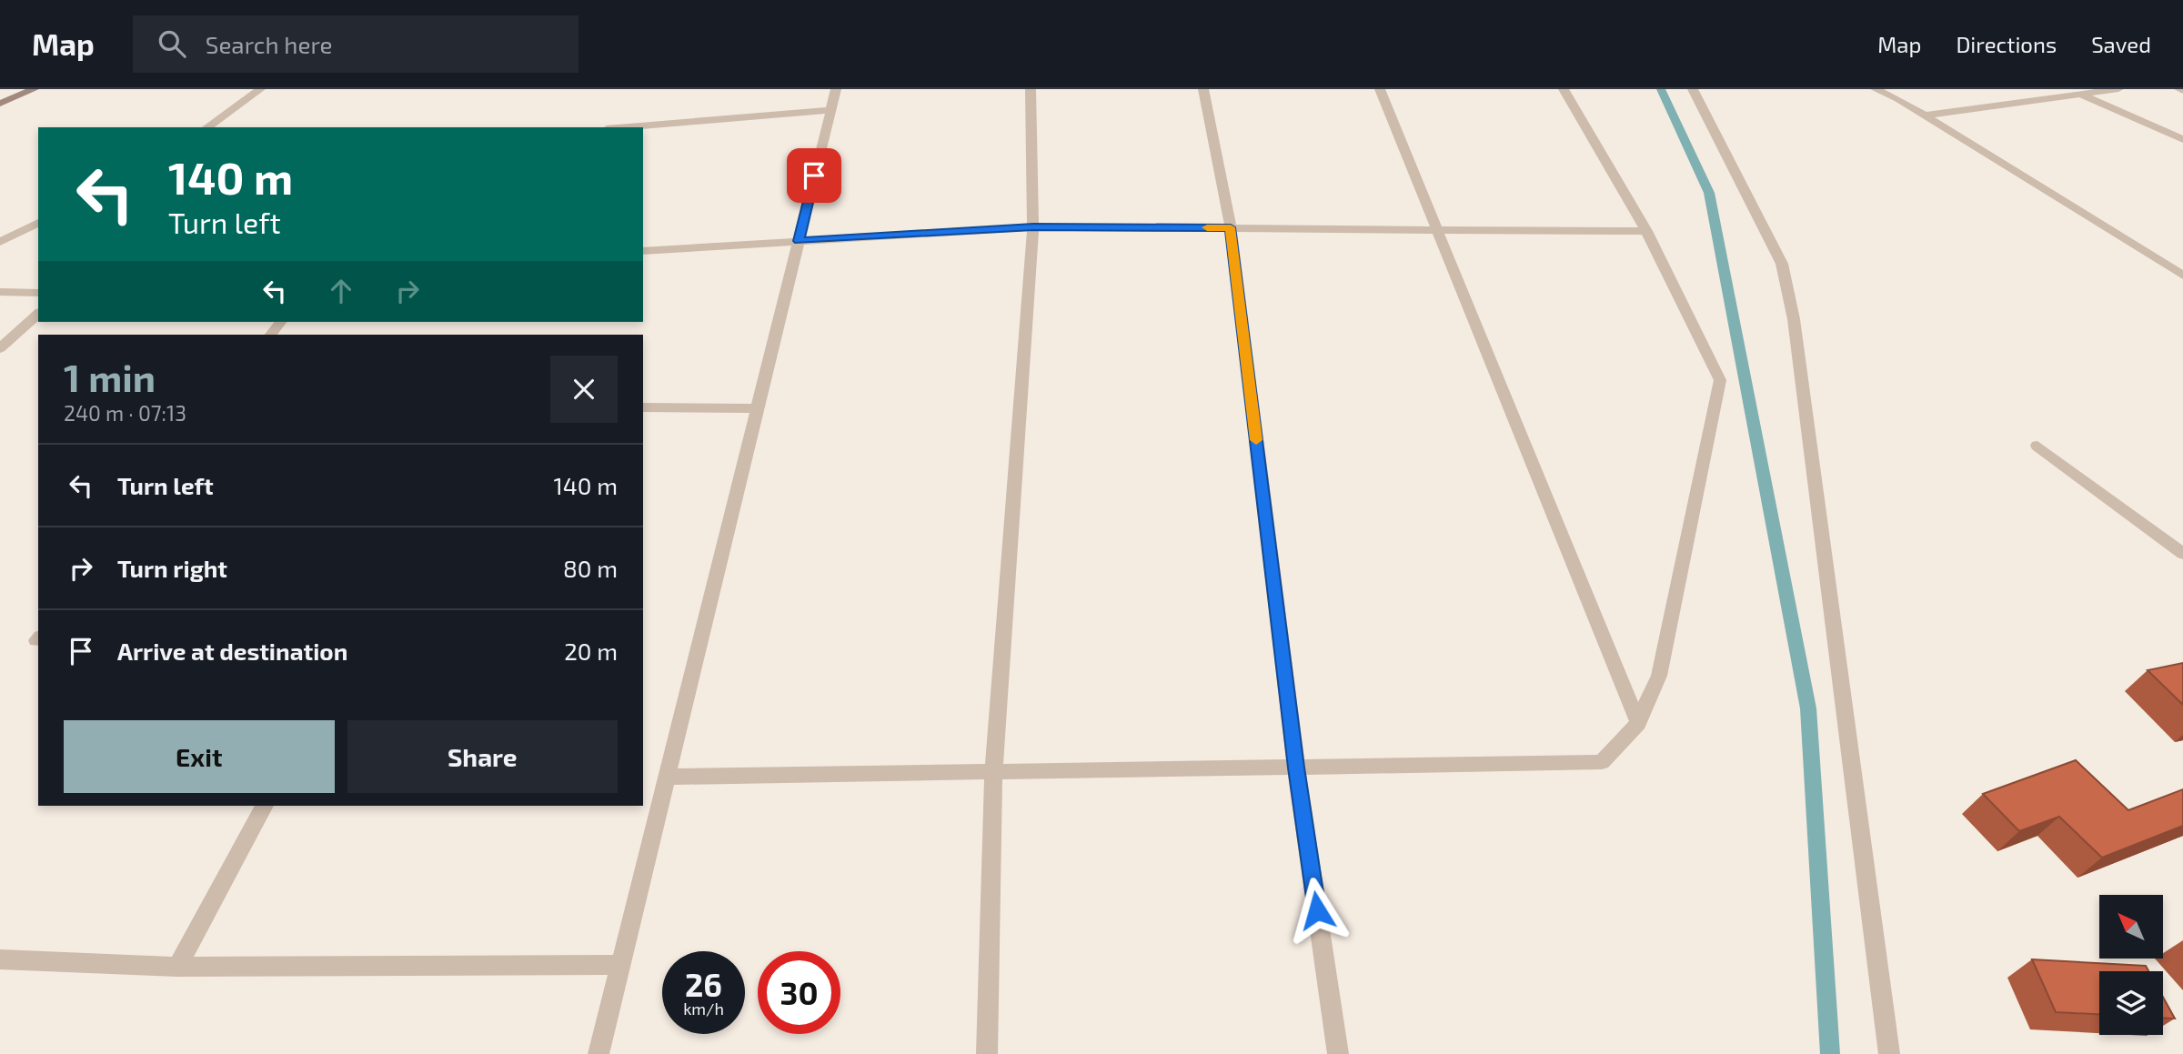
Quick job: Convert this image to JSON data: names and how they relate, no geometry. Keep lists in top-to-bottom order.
{
  "north": "top left",
  "page": {
    "header": "Map",
    "search": "Search here",
    "nav": ["Map", "Directions", "Saved"],
    "turn": ["140 m", "Turn left"],
    "heading": ["1 min", "240 m · 07:13"],
    "list": [
      {
        "name": "Turn left",
        "value": "140 m"
      },
      {
        "name": "Turn right",
        "value": "80 m"
      },
      {
        "name": "Arrive at destination",
        "value": "20 m"
      }
    ],
    "buttons": ["Exit", "Share"],
    "speed": "26 km/h",
    "limit": "30"
  }
}
